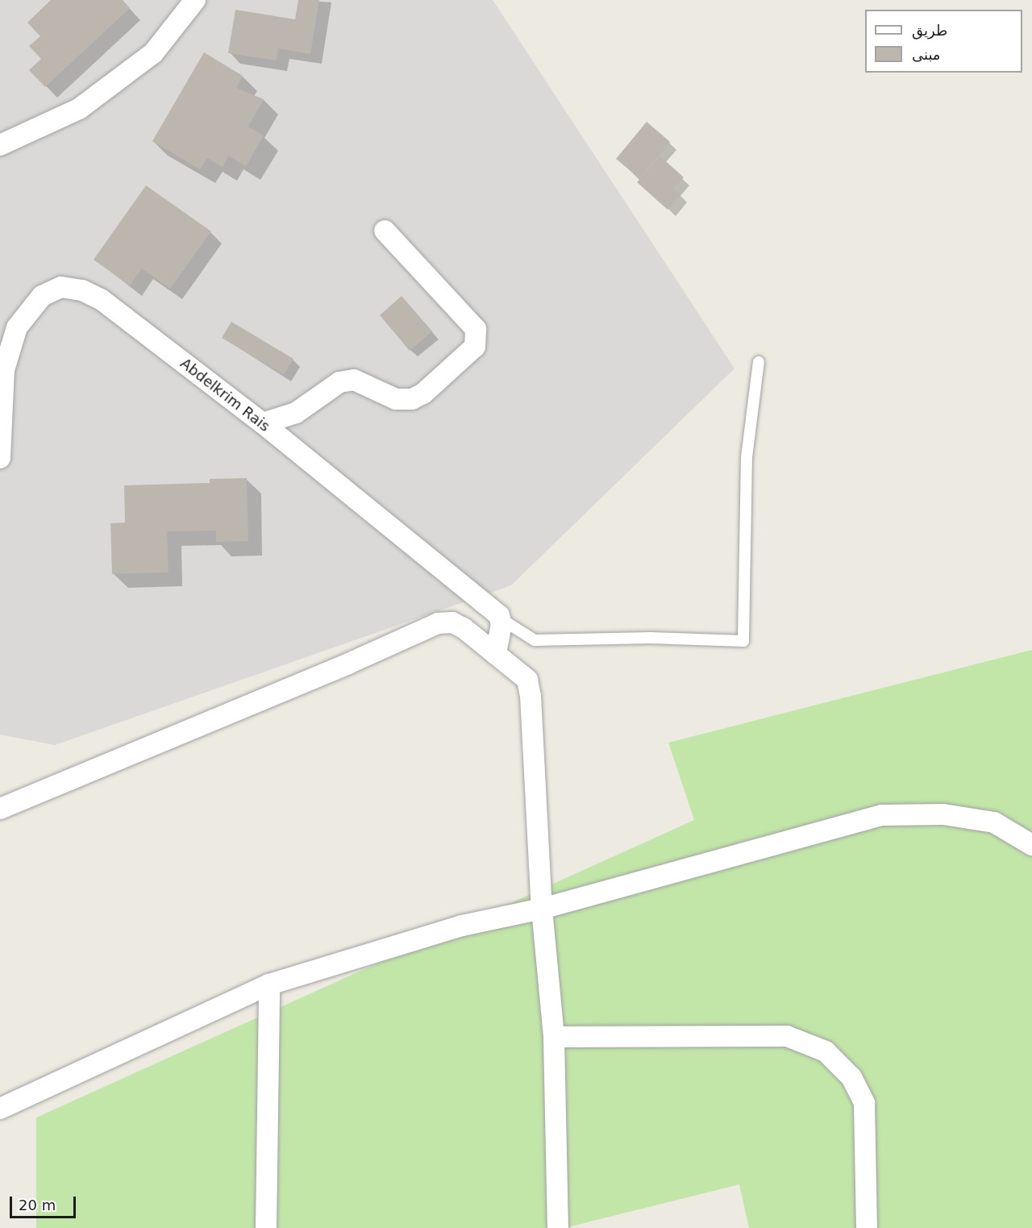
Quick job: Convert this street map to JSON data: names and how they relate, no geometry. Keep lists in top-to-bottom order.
{
  "streets": {
    "street": ["Abdelkrim Rais"]
  },
  "legend": ["طريق", "مبنى"],
  "scale_bar": "20 m"
}
